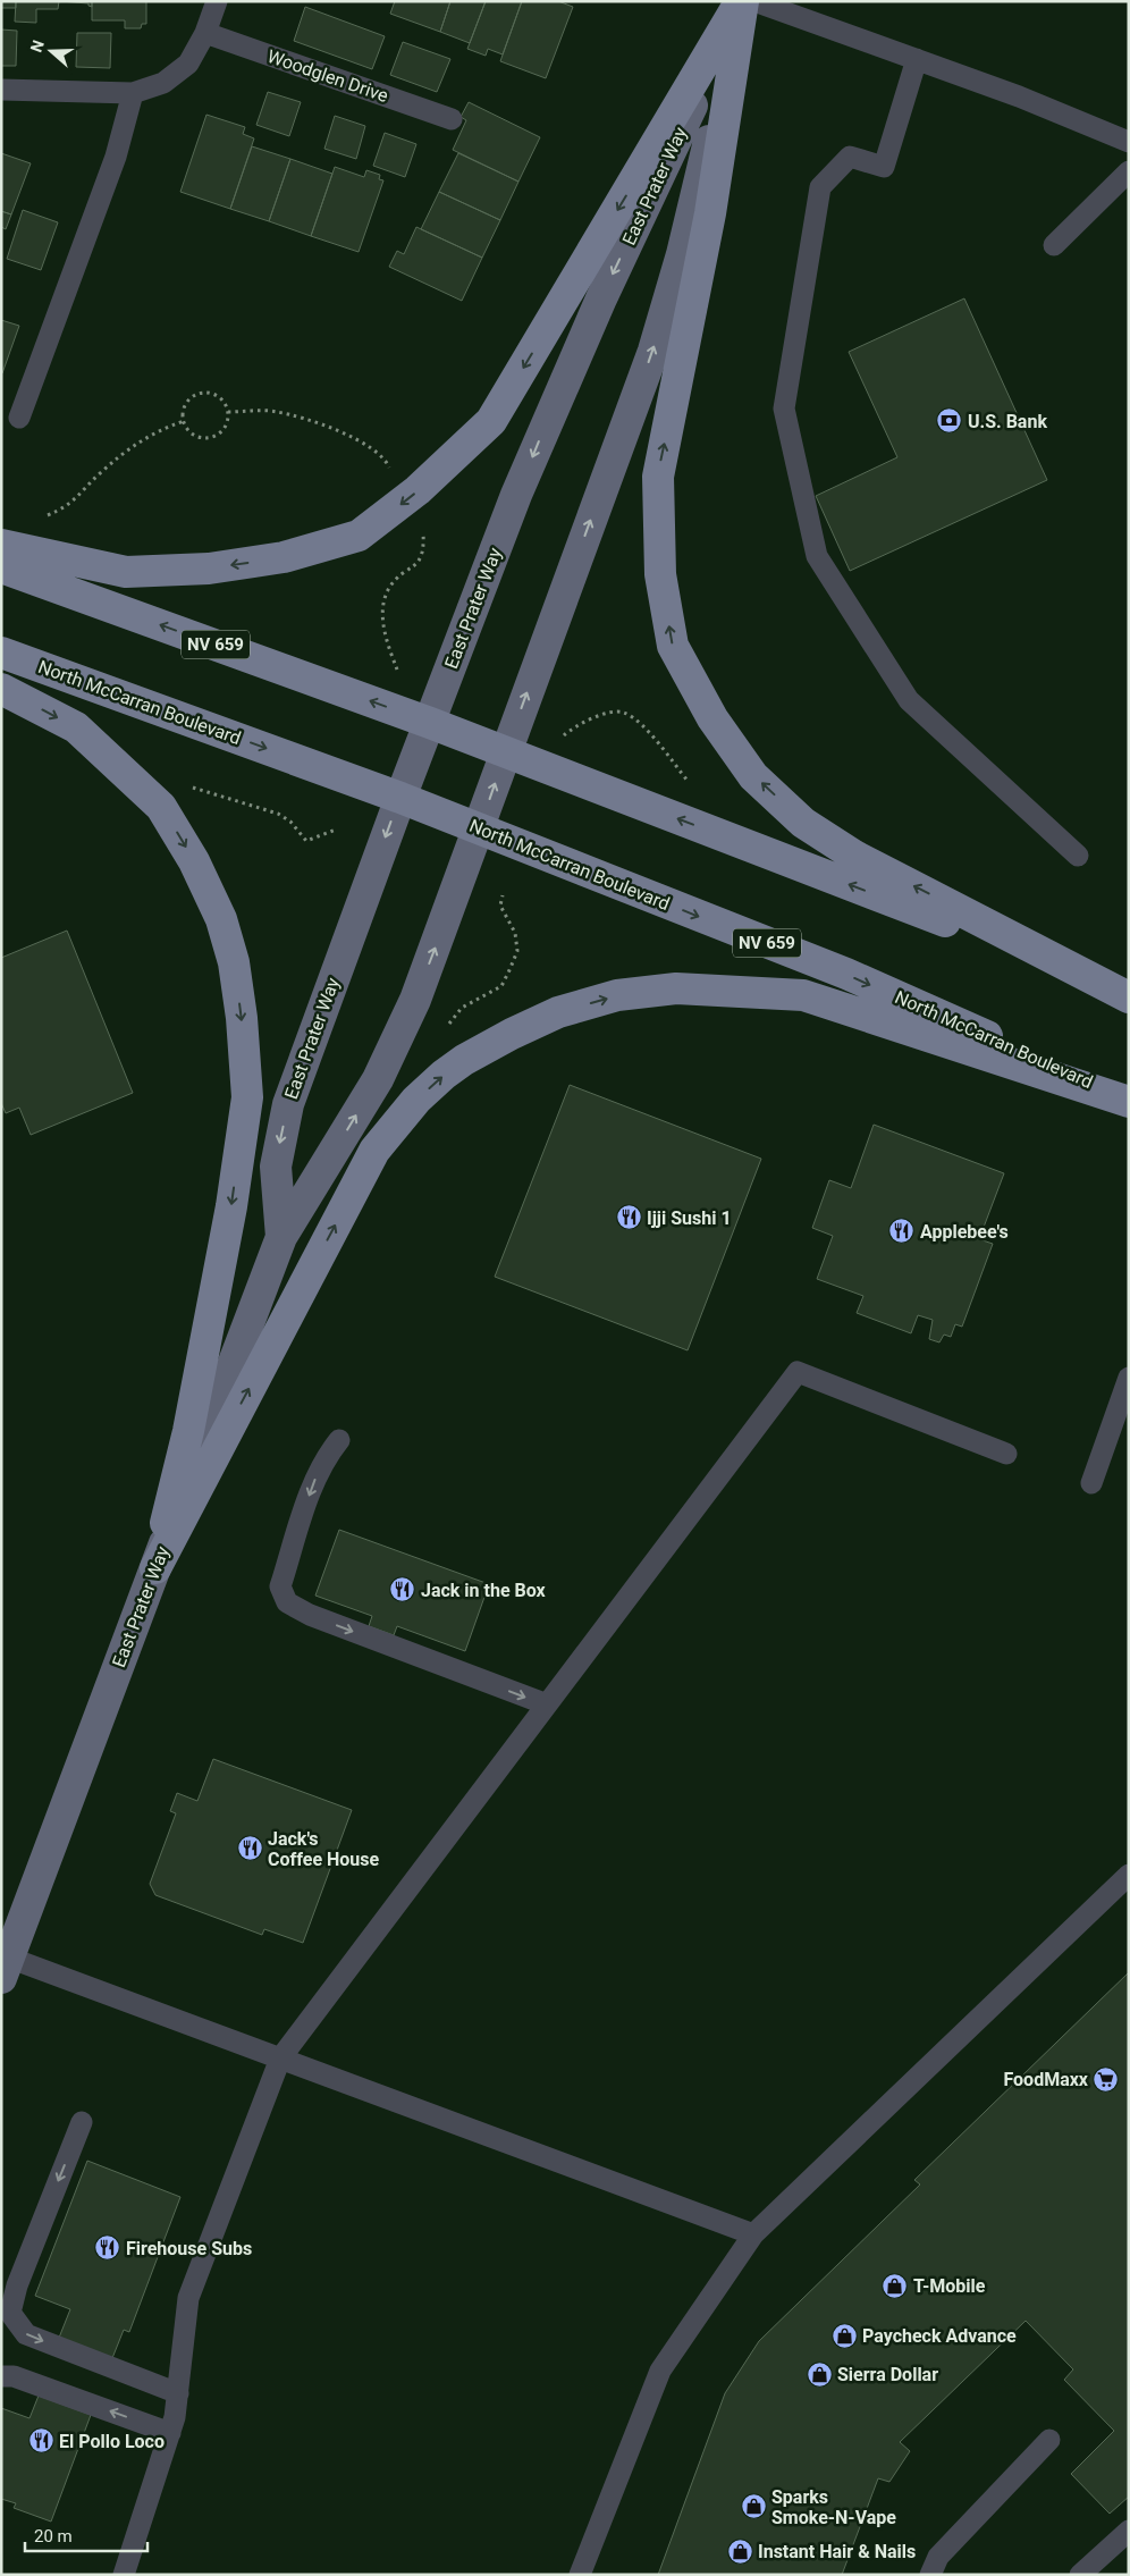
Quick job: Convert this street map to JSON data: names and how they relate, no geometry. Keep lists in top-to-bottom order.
{
  "streets": {
    "main road": ["East Prater Way", "NV 659", "North McCarran Boulevard"],
    "lane": ["Woodglen Drive"]
  },
  "crossings": [
    ["East Prater Way", "NV 659"],
    ["East Prater Way", "North McCarran Boulevard"]
  ],
  "places": {
    "bank": ["U.S. Bank"],
    "restaurant": [
      "Ijji Sushi 1",
      "Applebee's",
      "Jack in the Box",
      "Jack's Coffee House",
      "Firehouse Subs",
      "El Pollo Loco"
    ],
    "supermarket": ["FoodMaxx"],
    "shop": [
      "T-Mobile",
      "Paycheck Advance",
      "Sierra Dollar",
      "Sparks Smoke-N-Vape",
      "Instant Hair & Nails"
    ]
  },
  "scale_bar": "20 m",
  "north": "left"
}
